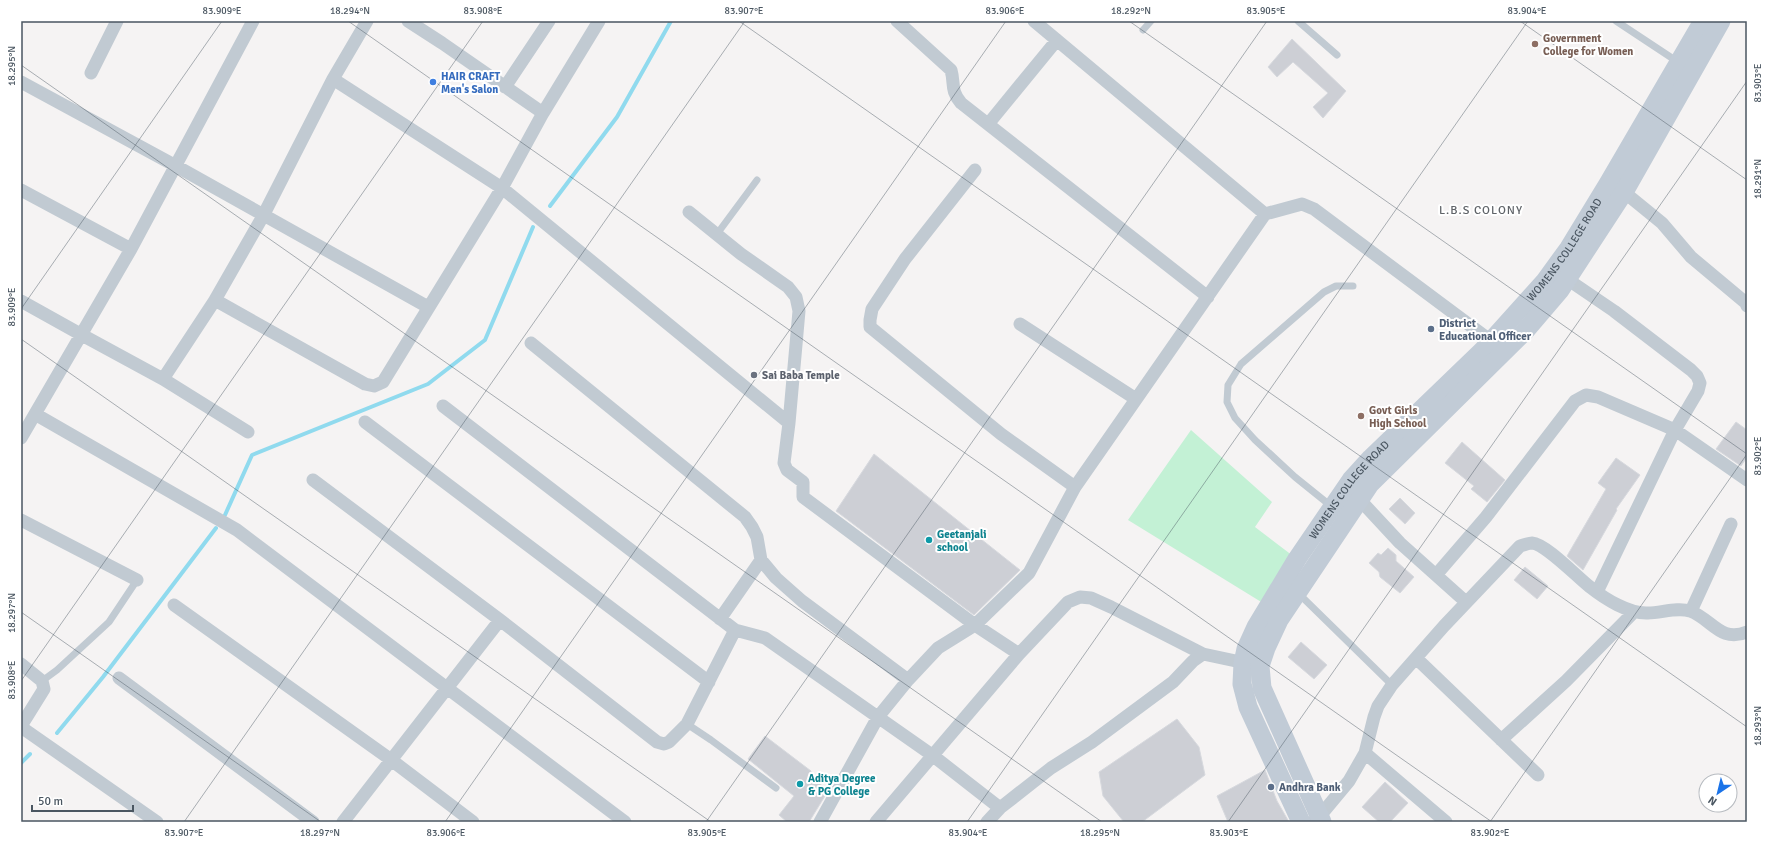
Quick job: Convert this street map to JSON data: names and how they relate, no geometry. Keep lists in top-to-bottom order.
{
  "streets": {
    "main road": ["WOMENS COLLEGE ROAD"]
  },
  "districts": ["L.B.S COLONY"],
  "places": [
    "Government College for Women",
    "HAIR CRAFT Men's Salon",
    "District Educational Officer",
    "Sai Baba Temple",
    "Govt Girls High School",
    "Geetanjali school",
    "Aditya Degree & PG College",
    "Andhra Bank"
  ],
  "scale_bar": "50 m",
  "north": "bottom left",
  "coordinates": [
    "83.909°E",
    "18.294°N",
    "83.908°E",
    "83.907°E",
    "83.906°E",
    "18.292°N",
    "83.905°E",
    "83.904°E",
    "18.295°N",
    "83.903°E",
    "18.291°N",
    "83.902°E",
    "18.297°N",
    "18.293°N"
  ]
}
